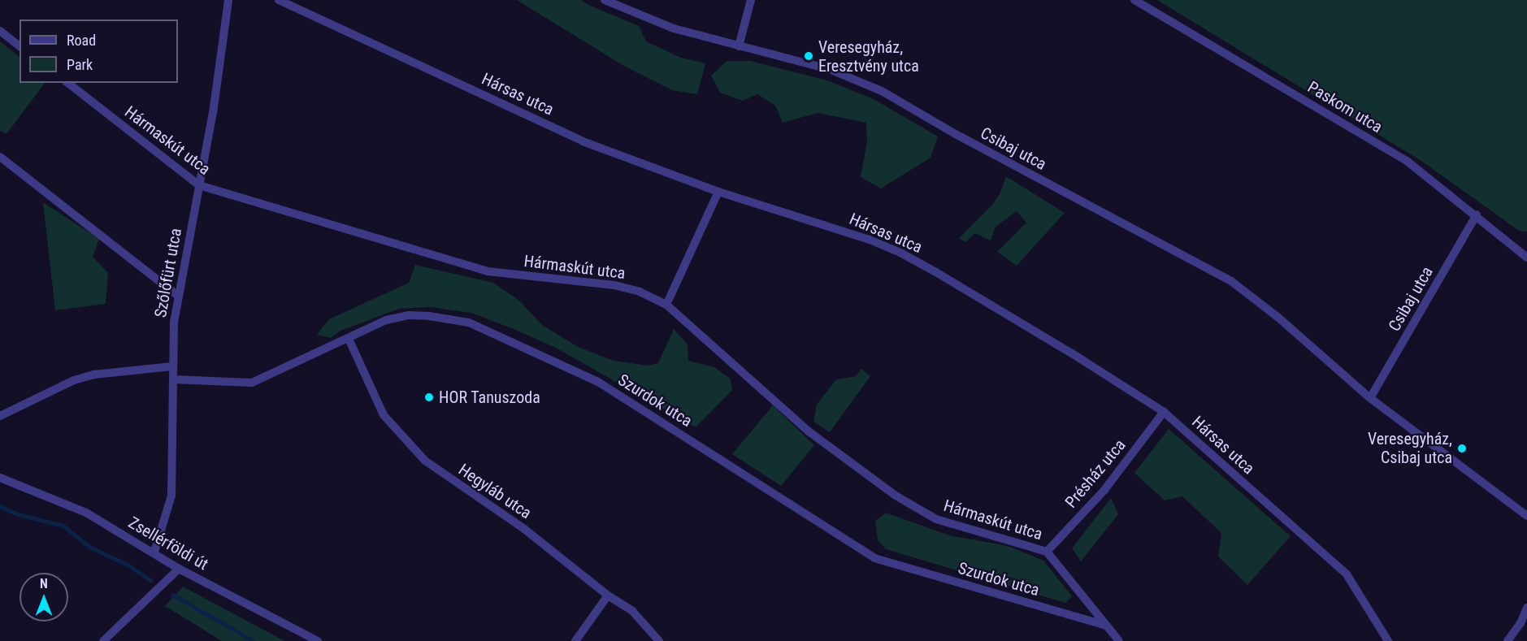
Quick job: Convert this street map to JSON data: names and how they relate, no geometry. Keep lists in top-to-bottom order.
{
  "streets": {
    "street": [
      "Hársas utca",
      "Paskom utca",
      "Hármaskút utca",
      "Csibaj utca",
      "Szőlőfürt utca",
      "Szurdok utca",
      "Présház utca",
      "Hegyláb utca",
      "Zsellérföldi út"
    ]
  },
  "crossings": [
    ["Hársas utca", "Présház utca"],
    ["Paskom utca", "Csibaj utca"],
    ["Hármaskút utca", "Szőlőfürt utca"],
    ["Hármaskút utca", "Szurdok utca"],
    ["Hármaskút utca", "Présház utca"],
    ["Szőlőfürt utca", "Szurdok utca"],
    ["Szőlőfürt utca", "Zsellérföldi út"],
    ["Szurdok utca", "Hegyláb utca"]
  ],
  "places": ["Veresegyház, Eresztvény utca", "HOR Tanuszoda", "Veresegyház, Csibaj utca"],
  "legend": ["Road", "Park"],
  "north": "top"
}
